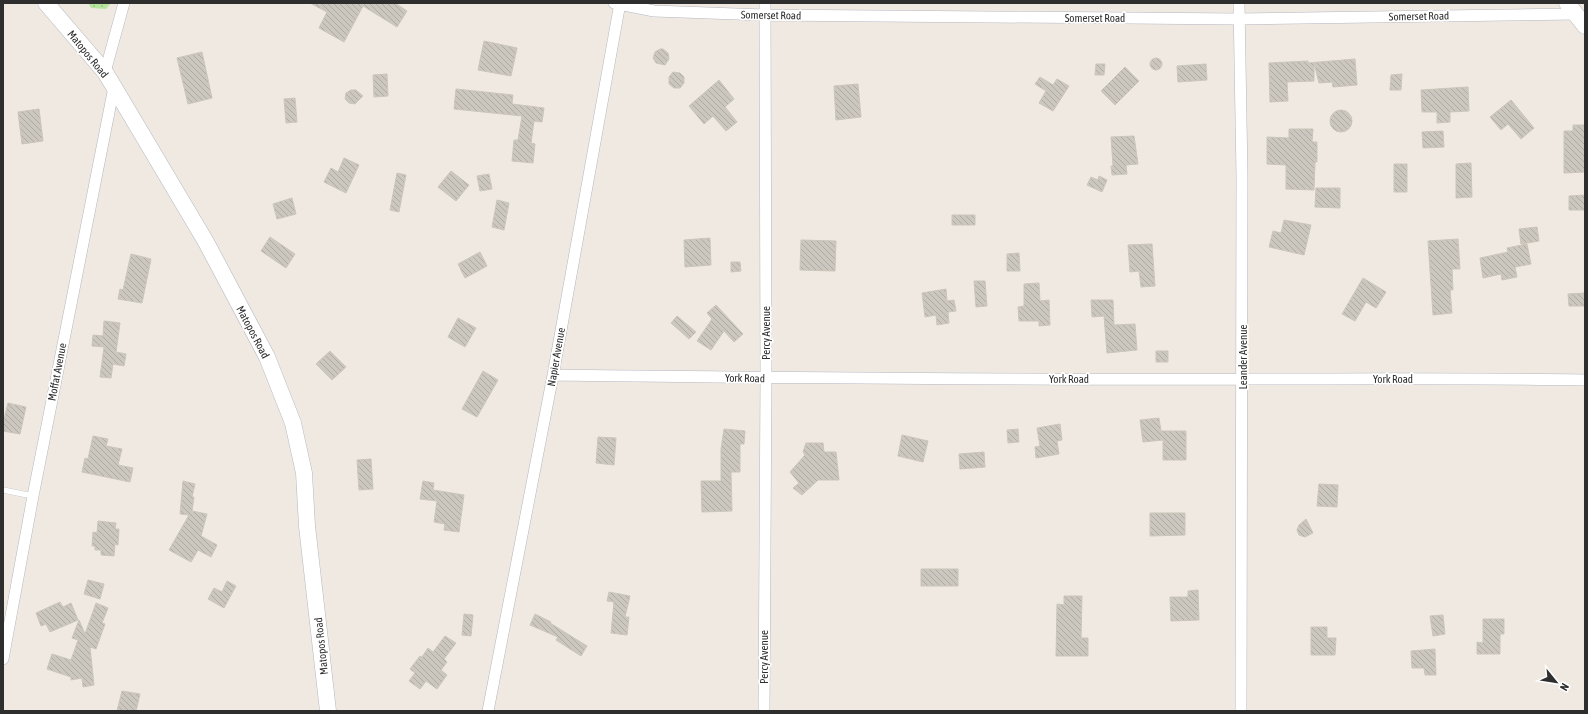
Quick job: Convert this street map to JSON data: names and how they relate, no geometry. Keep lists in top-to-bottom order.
{
  "streets": {
    "main road": ["Matopos Road"],
    "street": [
      "Somerset Road",
      "Percy Avenue",
      "Napier Avenue",
      "Leander Avenue",
      "Moffat Avenue",
      "York Road"
    ]
  },
  "crossings": [
    ["Somerset Road", "Percy Avenue"],
    ["Somerset Road", "Napier Avenue"],
    ["Somerset Road", "Leander Avenue"],
    ["Matopos Road", "Moffat Avenue"],
    ["Percy Avenue", "York Road"],
    ["Napier Avenue", "York Road"],
    ["Leander Avenue", "York Road"]
  ],
  "north": "bottom right"
}
